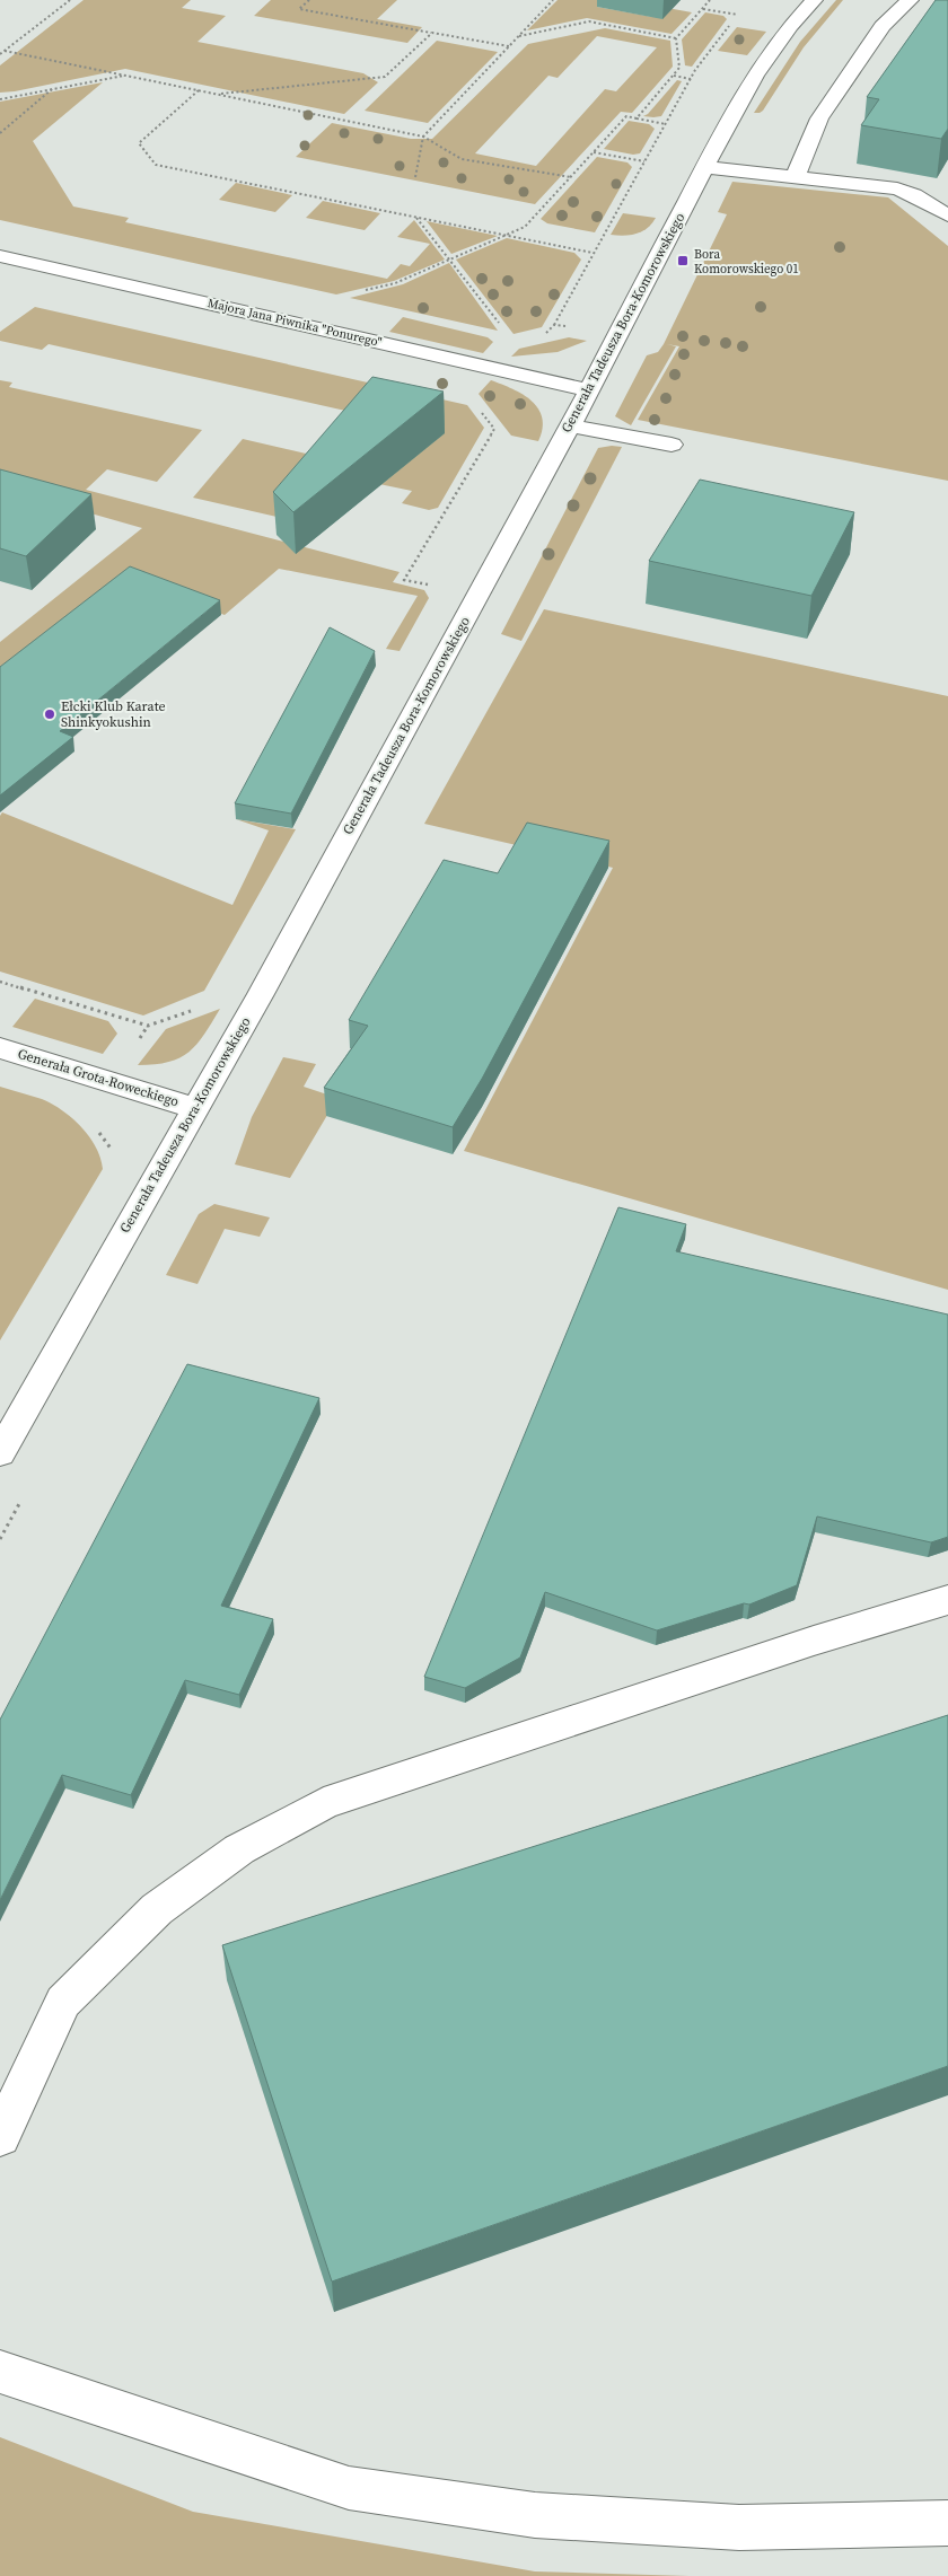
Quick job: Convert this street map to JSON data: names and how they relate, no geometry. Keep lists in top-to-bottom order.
{
  "streets": {
    "street": ["Majora Jana Piwnika \"Ponurego\"", "Generała Tadeusza Bora-Komorowskiego", "Generała Grota-Roweckiego"]
  },
  "crossings": [
    ["Majora Jana Piwnika \"Ponurego\"", "Generała Tadeusza Bora-Komorowskiego"],
    ["Generała Tadeusza Bora-Komorowskiego", "Generała Grota-Roweckiego"]
  ],
  "places": {
    "transit": ["Bora Komorowskiego 01"],
    "other": ["Ełcki Klub Karate Shinkyokushin"]
  }
}
